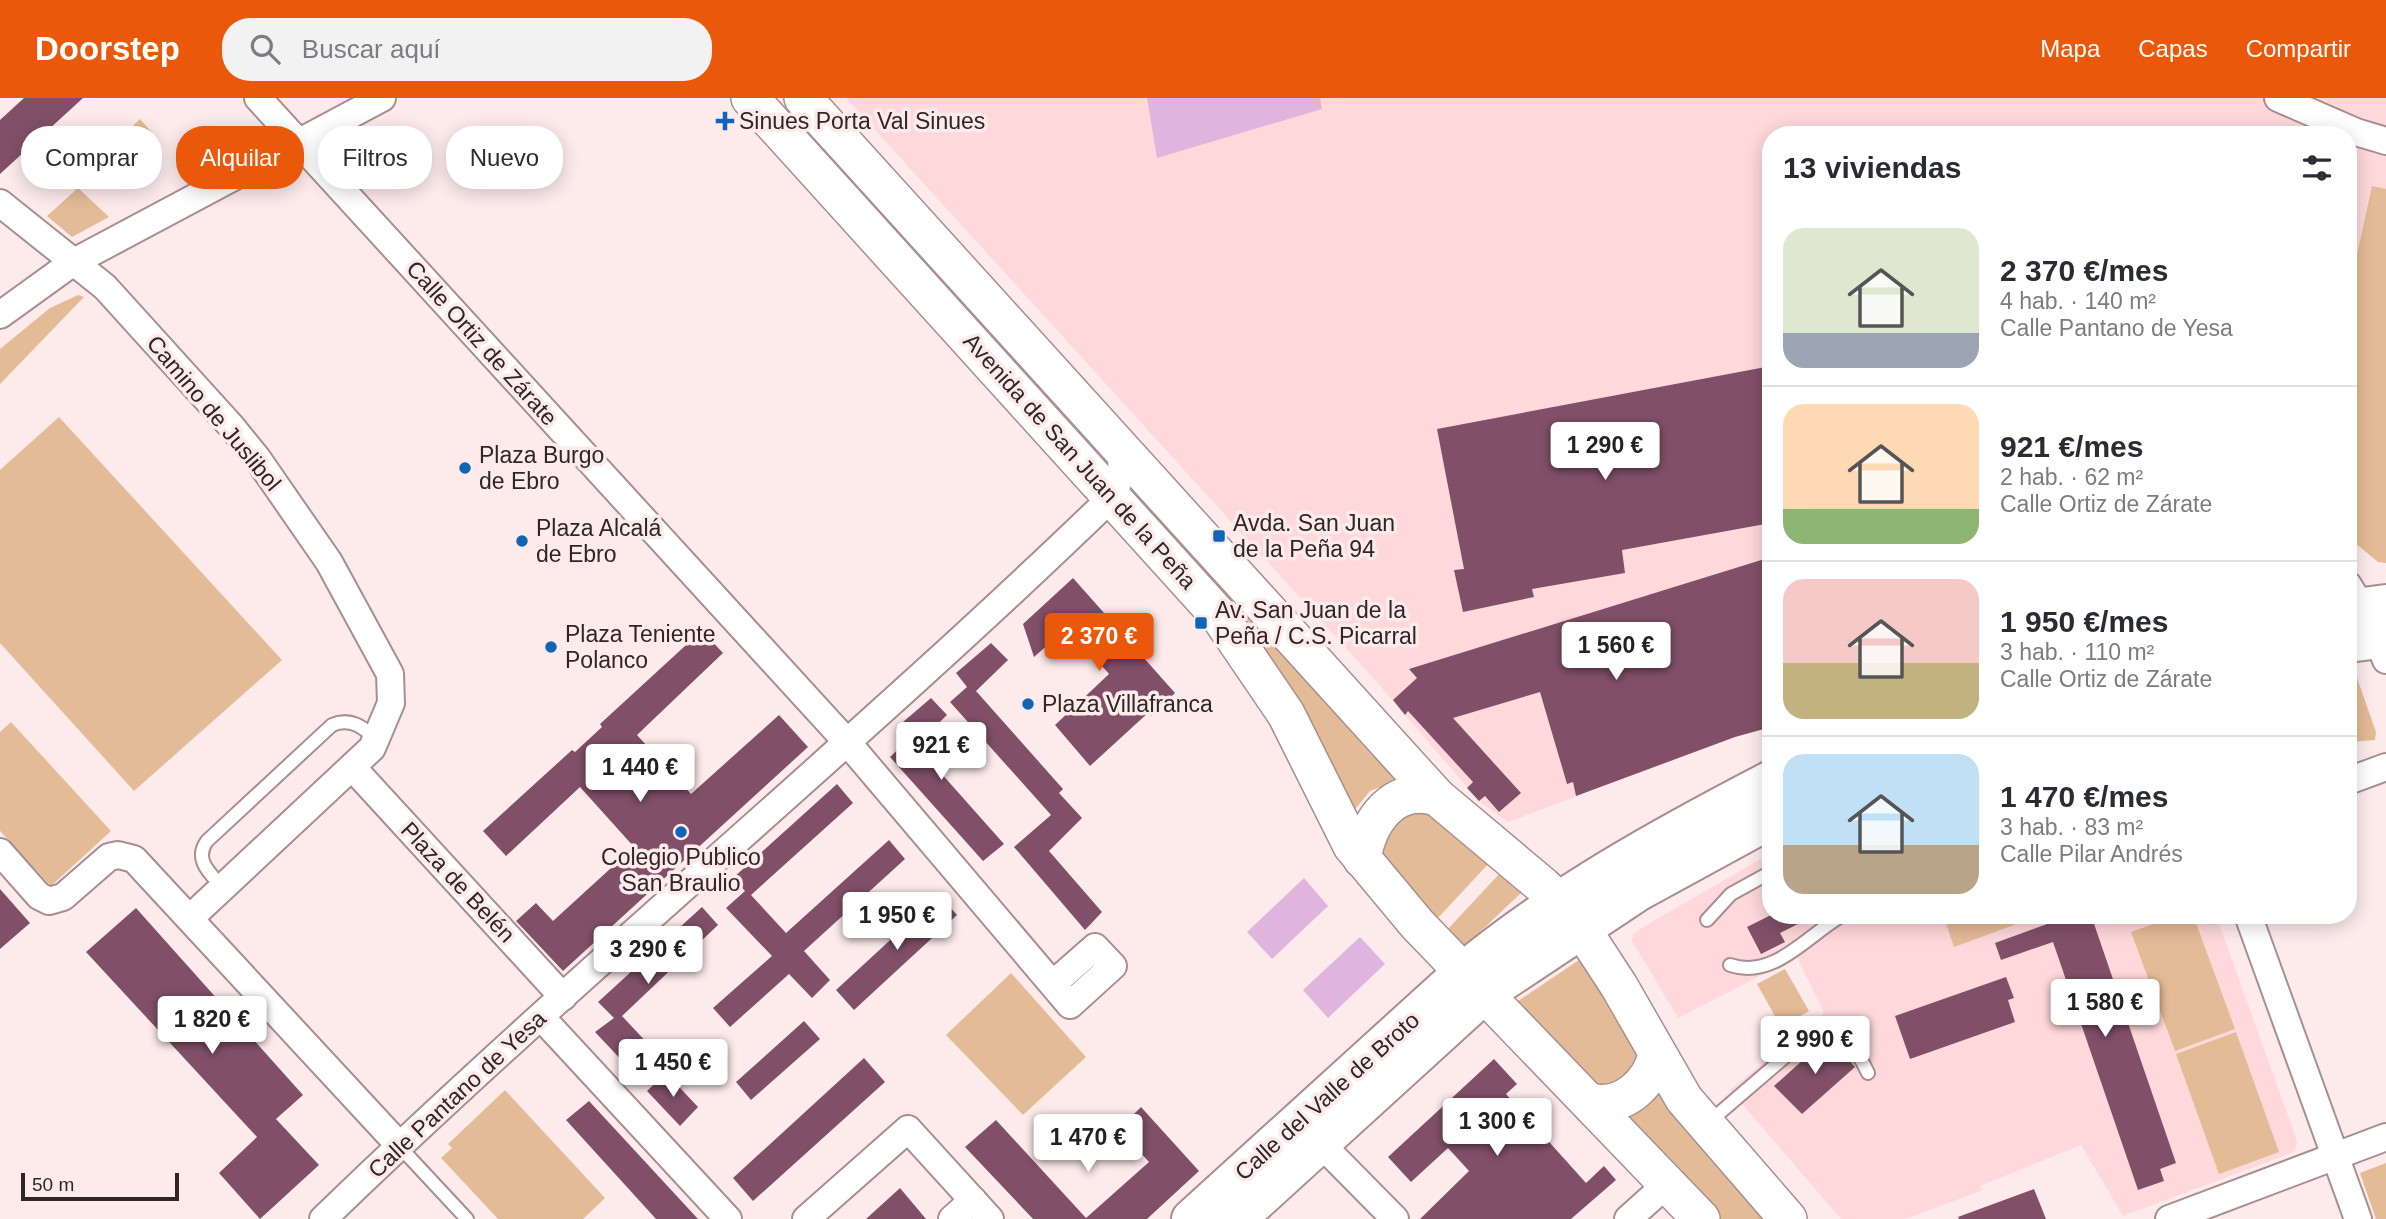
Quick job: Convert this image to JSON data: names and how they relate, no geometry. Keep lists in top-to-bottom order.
{
  "streets": {
    "main road": ["Avenida de San Juan de la Peña", "Calle del Valle de Broto"],
    "street": [
      "Calle Ortiz de Zárate",
      "Camino de Juslibol",
      "Plaza de Belén",
      "Calle Pantano de Yesa"
    ]
  },
  "crossings": [
    ["Calle Ortiz de Zárate", "Calle Pantano de Yesa"],
    ["Camino de Juslibol", "Plaza de Belén"],
    ["Avenida de San Juan de la Peña", "Calle Pantano de Yesa"],
    ["Avenida de San Juan de la Peña", "Calle del Valle de Broto"],
    ["Plaza de Belén", "Calle Pantano de Yesa"]
  ],
  "places": {
    "health": ["Sinues Porta Val Sinues"],
    "other": [
      "Plaza Burgo de Ebro",
      "Plaza Alcalá de Ebro",
      "Plaza Teniente Polanco",
      "Plaza Villafranca",
      "Colegio Publico San Braulio"
    ],
    "transit": ["Avda. San Juan de la Peña 94", "Av. San Juan de la Peña / C.S. Picarral"]
  },
  "scale_bar": "50 m",
  "page": {
    "header": "Doorstep",
    "search": "Buscar aquí",
    "nav": ["Mapa", "Capas", "Compartir"],
    "chip": [
      "Comprar",
      "Alquilar",
      "Filtros",
      "Nuevo"
    ],
    "heading": "13 viviendas",
    "list": [
      {
        "name": "2 370 €/mes",
        "note": "4 hab. · 140 m² · Calle Pantano de Yesa"
      },
      {
        "name": "921 €/mes",
        "note": "2 hab. · 62 m² · Calle Ortiz de Zárate"
      },
      {
        "name": "1 950 €/mes",
        "note": "3 hab. · 110 m² · Calle Ortiz de Zárate"
      },
      {
        "name": "1 470 €/mes",
        "note": "3 hab. · 83 m² · Calle Pilar Andrés"
      }
    ],
    "price": [
      "1 290 €",
      "2 370 €",
      "1 560 €",
      "921 €",
      "1 440 €",
      "1 950 €",
      "3 290 €",
      "1 580 €",
      "1 820 €",
      "2 990 €",
      "1 450 €",
      "1 300 €",
      "1 470 €"
    ],
    "scale": "50 m"
  }
}
